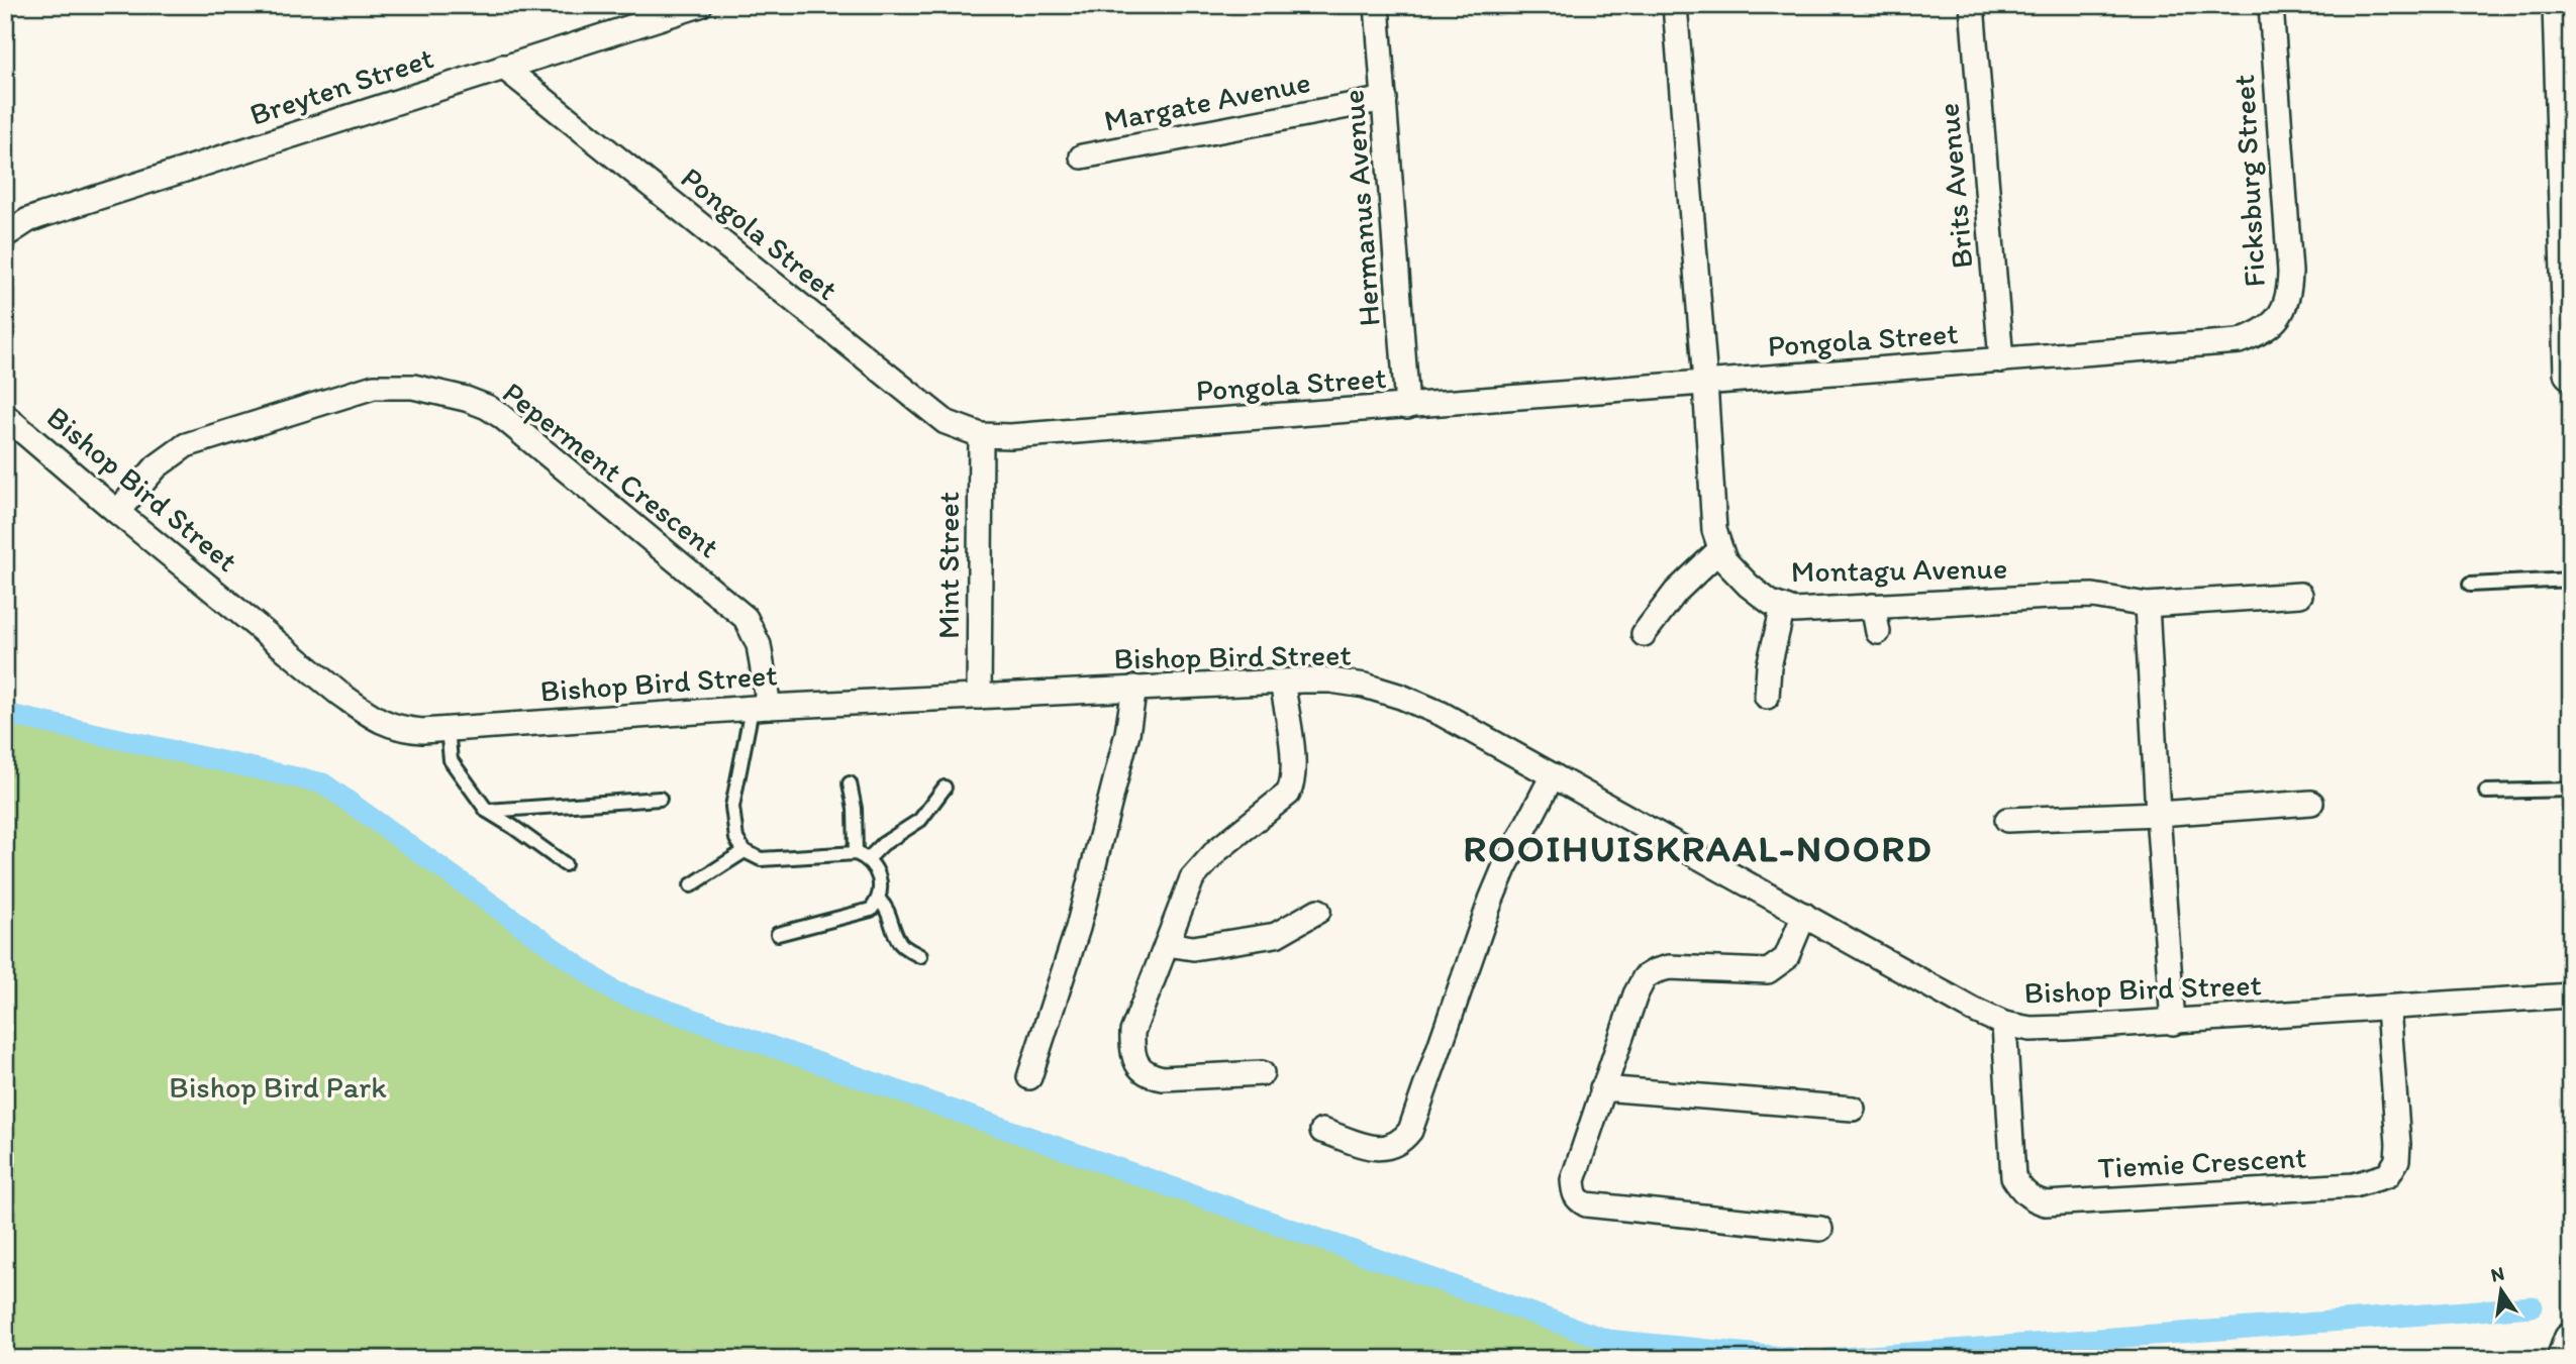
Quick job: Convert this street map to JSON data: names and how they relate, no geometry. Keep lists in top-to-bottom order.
{
  "streets": {
    "street": [
      "Breyten Street",
      "Margate Avenue",
      "Ficksburg Street",
      "Brits Avenue",
      "Hermanus Avenue",
      "Pongola Street",
      "Peperment Crescent",
      "Bishop Bird Street",
      "Mint Street",
      "Montagu Avenue",
      "Tiemie Crescent"
    ]
  },
  "crossings": [
    ["Breyten Street", "Pongola Street"],
    ["Margate Avenue", "Hermanus Avenue"],
    ["Ficksburg Street", "Pongola Street"],
    ["Brits Avenue", "Pongola Street"],
    ["Hermanus Avenue", "Pongola Street"],
    ["Pongola Street", "Mint Street"],
    ["Pongola Street", "Montagu Avenue"],
    ["Peperment Crescent", "Bishop Bird Street"],
    ["Bishop Bird Street", "Mint Street"],
    ["Bishop Bird Street", "Tiemie Crescent"]
  ],
  "districts": ["ROOIHUISKRAAL-NOORD"],
  "parks": ["Bishop Bird Park"],
  "north": "top"
}
